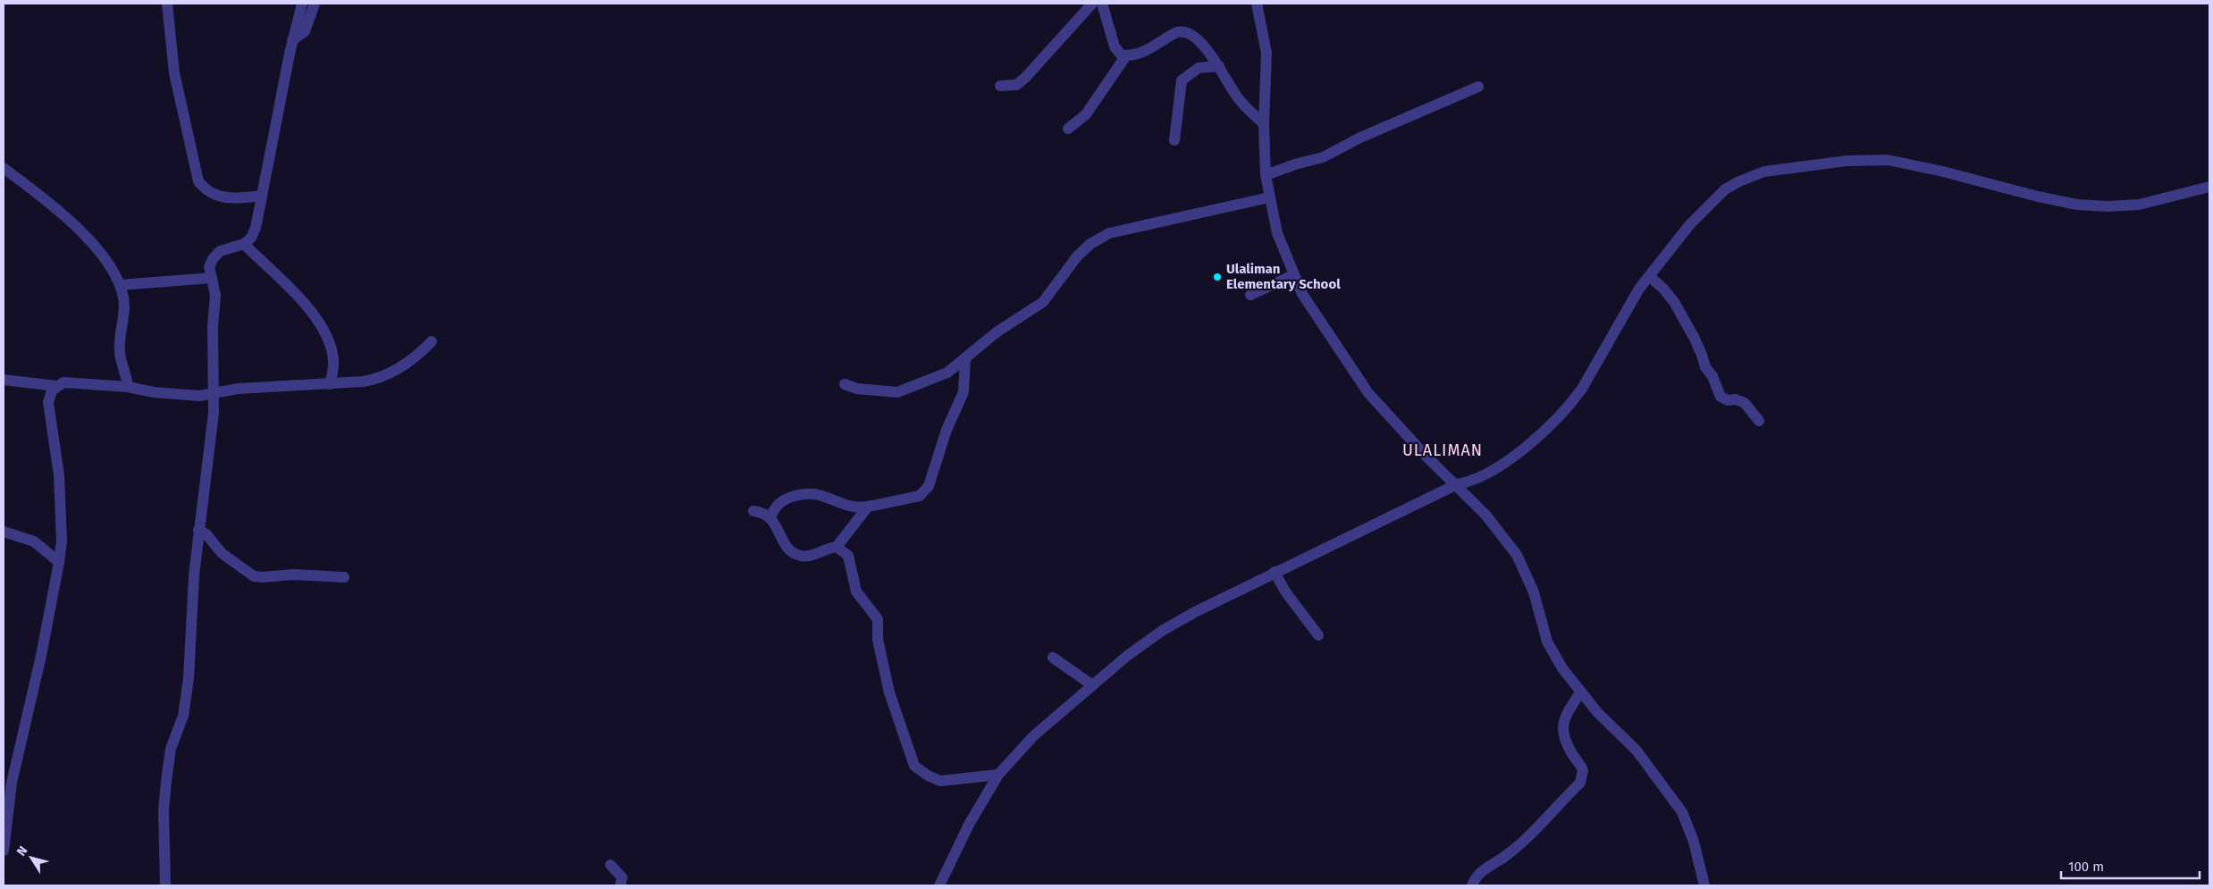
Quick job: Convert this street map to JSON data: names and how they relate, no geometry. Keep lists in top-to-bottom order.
{
  "districts": ["ULALIMAN"],
  "places": ["Ulaliman Elementary School"],
  "scale_bar": "100 m",
  "north": "top left"
}
